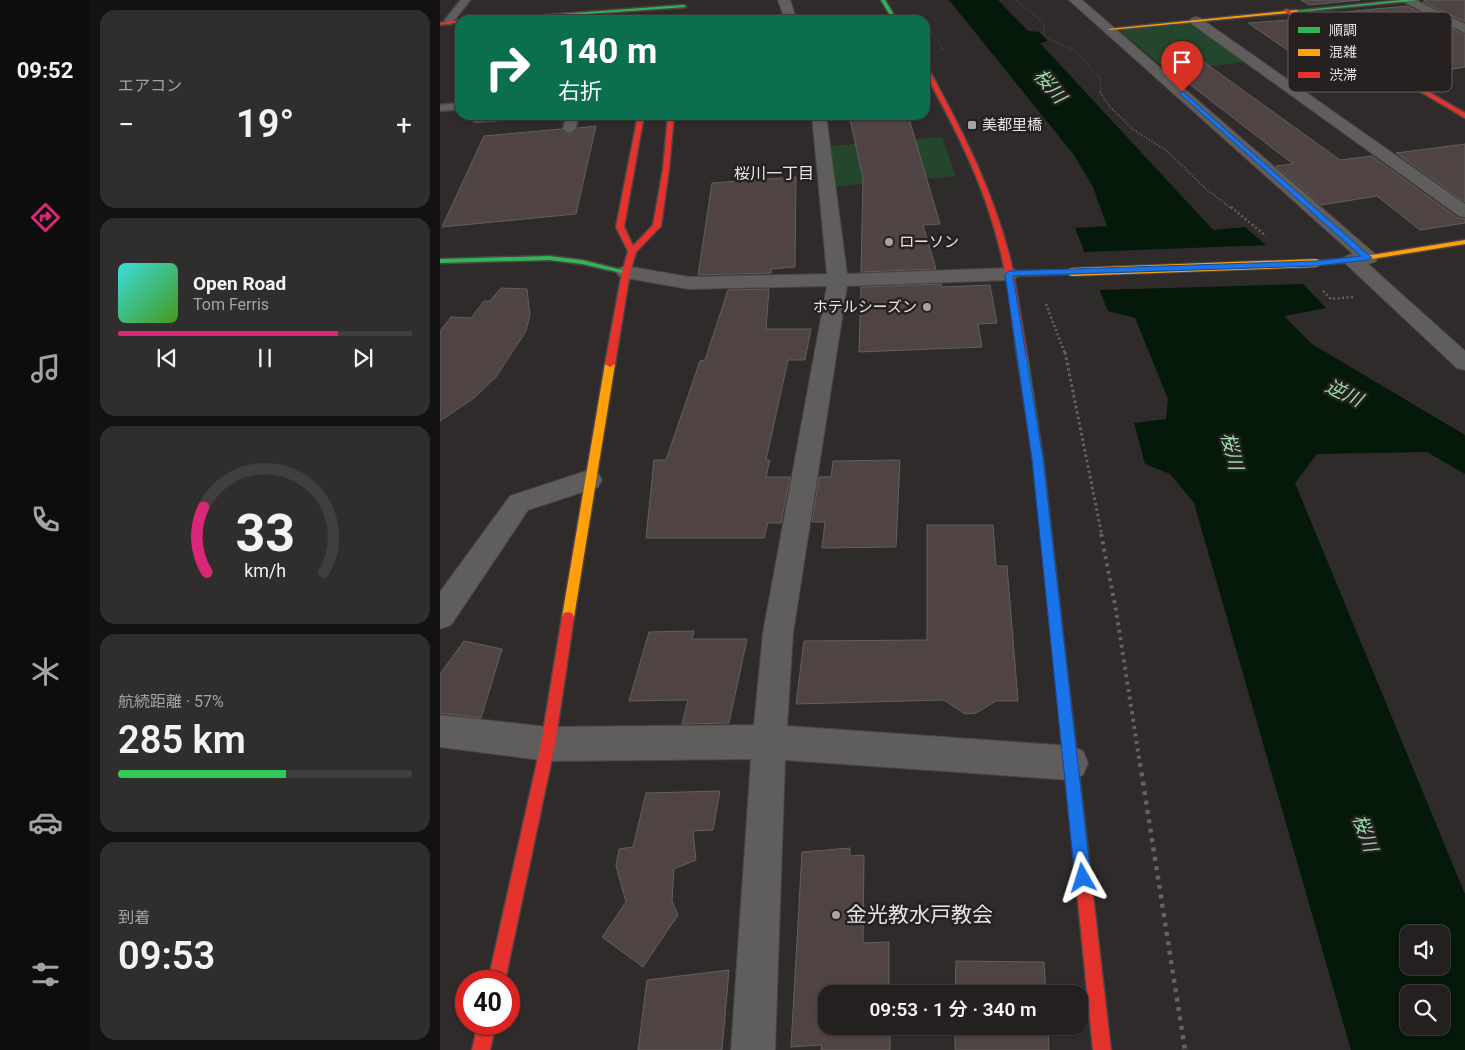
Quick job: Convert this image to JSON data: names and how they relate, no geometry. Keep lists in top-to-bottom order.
{
  "districts": ["桜川一丁目"],
  "water": ["桜川", "逆川"],
  "places": {
    "transit": ["美都里橋"],
    "other": ["ローソン", "ホテルシーズン", "金光教水戸教会"]
  },
  "legend": ["順調", "混雑", "渋滞"],
  "page": {
    "tabs": "09:52",
    "tile": [
      "エアコン",
      ["航続距離 · 57%", "285 km"],
      ["到着", "09:53"]
    ],
    "turn": ["140 m", "右折"],
    "heat": ["−", "19°", "+"],
    "song": ["Open Road", "Tom Ferris"],
    "limit": "40",
    "trip": "09:53 · 1 分 · 340 m",
    "gauge": ["33", "km/h"]
  }
}
